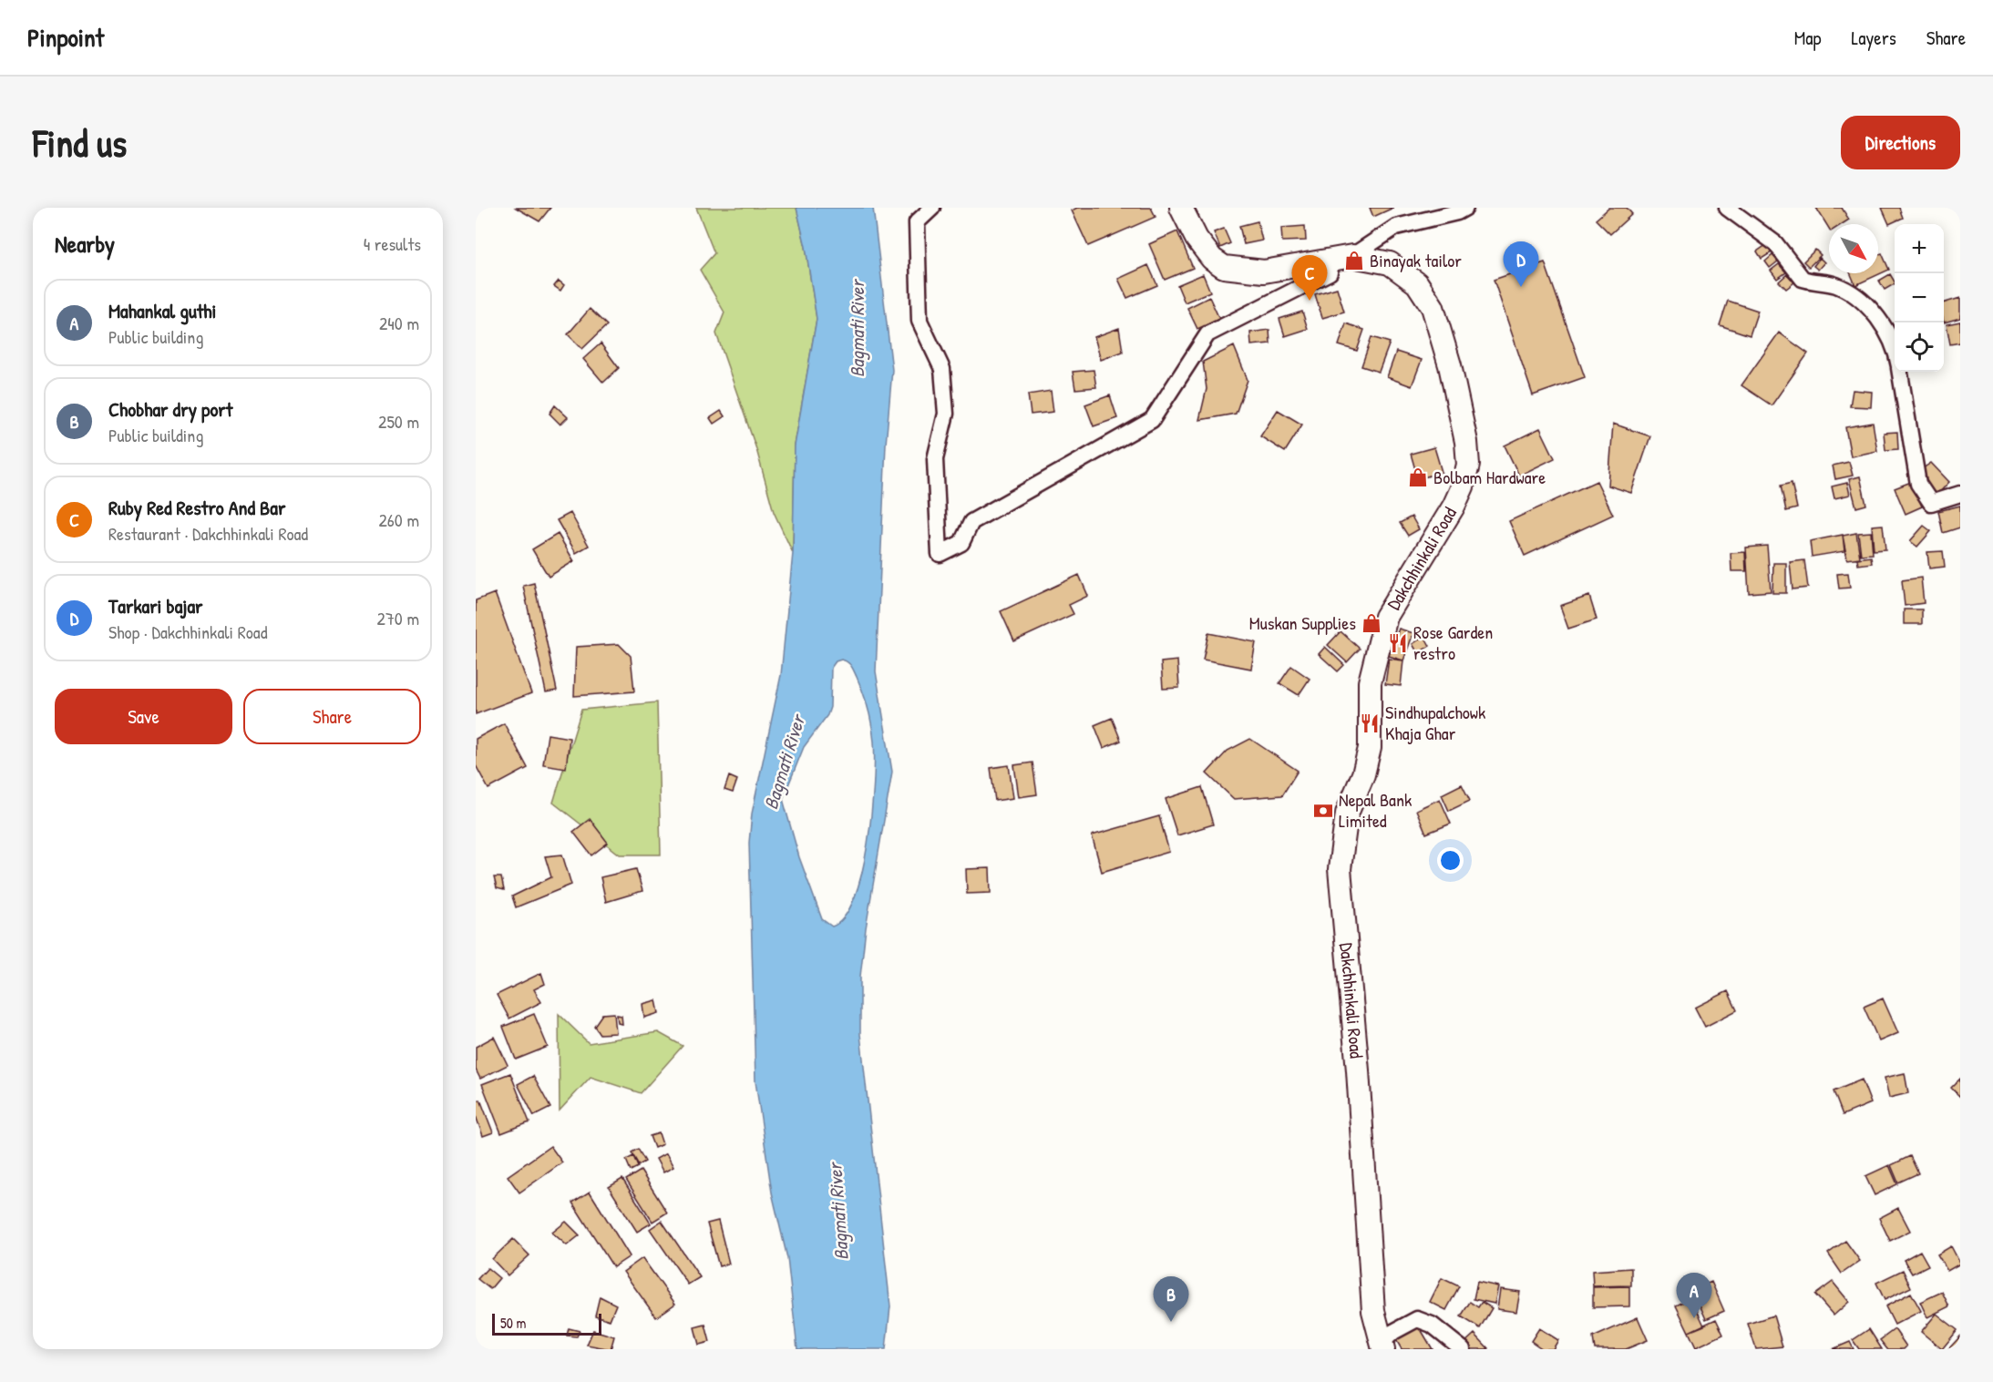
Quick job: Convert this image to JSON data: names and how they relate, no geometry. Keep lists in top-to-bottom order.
{
  "streets": {
    "main road": ["Dakchhinkali Road"]
  },
  "water": ["Bagmati River"],
  "places": {
    "shop": ["Binayak tailor", "Bolbam Hardware", "Muskan Supplies"],
    "restaurant": ["Rose Garden restro", "Sindhupalchowk Khaja Ghar"],
    "bank": ["Nepal Bank Limited"]
  },
  "scale_bar": "50 m",
  "north": "bottom right",
  "page": {
    "header": "Pinpoint",
    "nav": ["Map", "Layers", "Share"],
    "buttons": [
      "Directions",
      ["Save", "Share"]
    ],
    "title": "Find us",
    "heading": ["Nearby", "4 results"],
    "map_buttons": ["+", "−"],
    "pins": [
      "D",
      "C",
      "A",
      "B"
    ],
    "list": [
      {
        "mark": "A",
        "name": "Mahankal guthi",
        "note": "Public building",
        "value": "240 m"
      },
      {
        "mark": "B",
        "name": "Chobhar dry port",
        "note": "Public building",
        "value": "250 m"
      },
      {
        "mark": "C",
        "name": "Ruby Red Restro And Bar",
        "note": "Restaurant · Dakchhinkali Road",
        "value": "260 m"
      },
      {
        "mark": "D",
        "name": "Tarkari bajar",
        "note": "Shop · Dakchhinkali Road",
        "value": "270 m"
      }
    ],
    "scale": "50 m"
  }
}
